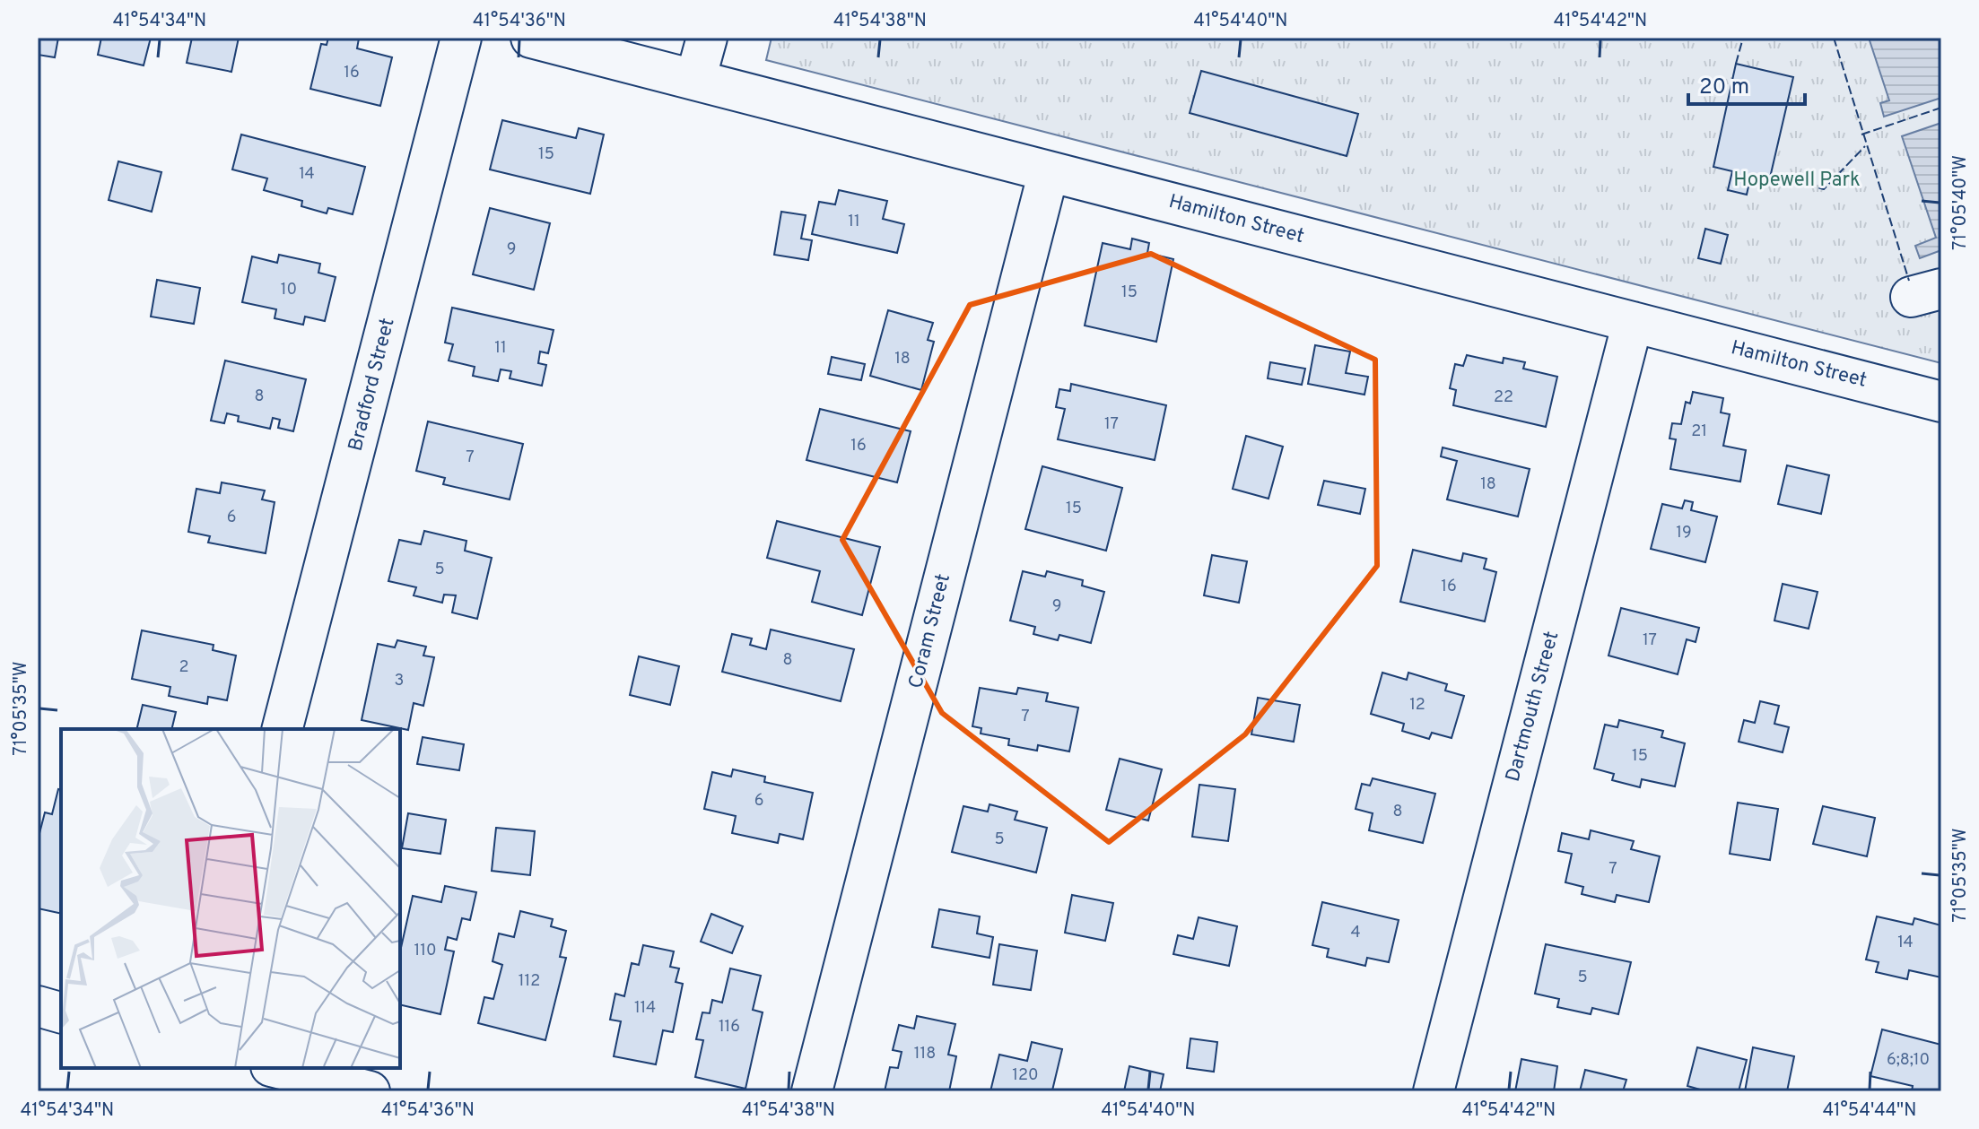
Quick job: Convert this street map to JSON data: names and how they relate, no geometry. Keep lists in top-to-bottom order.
{
  "streets": {
    "street": [
      "Hamilton Street",
      "Bradford Street",
      "Coram Street",
      "Dartmouth Street"
    ]
  },
  "crossings": [
    ["Hamilton Street", "Coram Street"],
    ["Hamilton Street", "Dartmouth Street"]
  ],
  "parks": ["Hopewell Park"],
  "house_numbers": [
    "16",
    "15",
    "14",
    "11",
    "9",
    "10",
    "15",
    "11",
    "18",
    "8",
    "22",
    "17",
    "21",
    "16",
    "7",
    "18",
    "15",
    "6",
    "19",
    "5",
    "16",
    "9",
    "17",
    "8",
    "2",
    "3",
    "12",
    "7",
    "15",
    "6",
    "8",
    "5",
    "7",
    "4",
    "14",
    "110",
    "5",
    "112",
    "114",
    "116",
    "118",
    "6;8;10",
    "120"
  ],
  "scale_bar": "20 m",
  "coordinates": [
    "41°54'34\"N",
    "41°54'36\"N",
    "41°54'38\"N",
    "41°54'40\"N",
    "41°54'42\"N",
    "71°05'40\"W",
    "71°05'35\"W",
    "41°54'44\"N"
  ]
}
